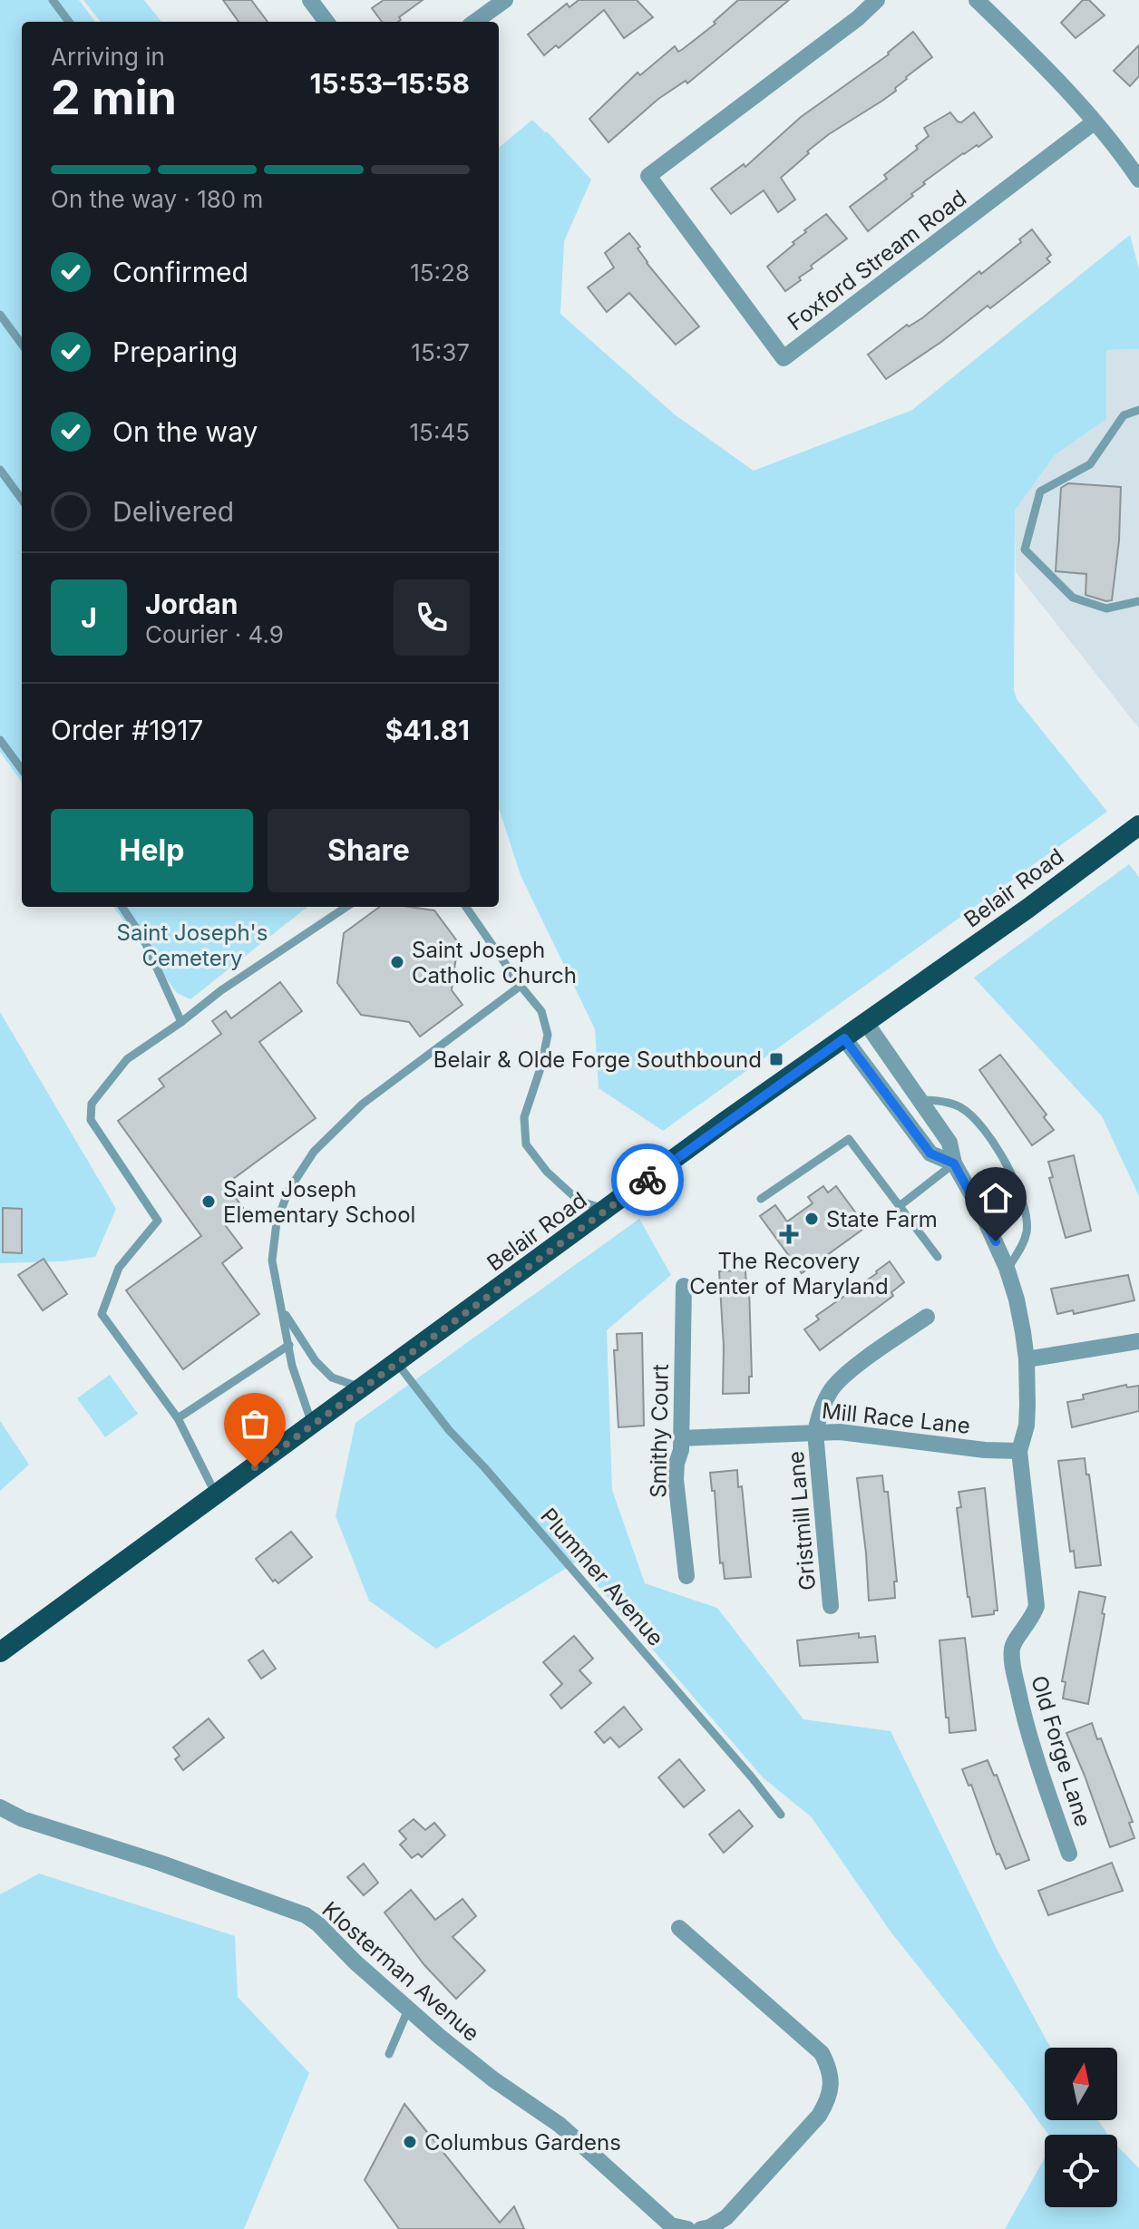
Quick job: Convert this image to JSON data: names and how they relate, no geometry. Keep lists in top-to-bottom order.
{
  "streets": {
    "highway": ["Belair Road"],
    "street": [
      "Foxford Stream Road",
      "Mill Race Lane",
      "Smithy Court",
      "Gristmill Lane",
      "Old Forge Lane",
      "Klosterman Avenue"
    ],
    "lane": ["Plummer Avenue"]
  },
  "crossings": [
    ["Belair Road", "Plummer Avenue"],
    ["Belair Road", "Old Forge Lane"],
    ["Mill Race Lane", "Smithy Court"],
    ["Mill Race Lane", "Gristmill Lane"],
    ["Mill Race Lane", "Old Forge Lane"]
  ],
  "parks": ["Saint Joseph's Cemetery"],
  "places": {
    "other": [
      "Saint Joseph Catholic Church",
      "Saint Joseph Elementary School",
      "State Farm",
      "Columbus Gardens"
    ],
    "transit": ["Belair & Olde Forge Southbound"],
    "health": ["The Recovery Center of Maryland"]
  },
  "north": "top",
  "page": {
    "heading": ["2 min", "Arriving in", "15:53–15:58"],
    "panel": [
      "Jordan",
      "Courier · 4.9",
      "Order #1917",
      "$41.81"
    ],
    "bar": "On the way · 180 m",
    "list": [
      ["Confirmed", "15:28"],
      ["Preparing", "15:37"],
      ["On the way", "15:45"],
      "Delivered"
    ],
    "round": "J",
    "buttons": ["Help", "Share"]
  }
}
